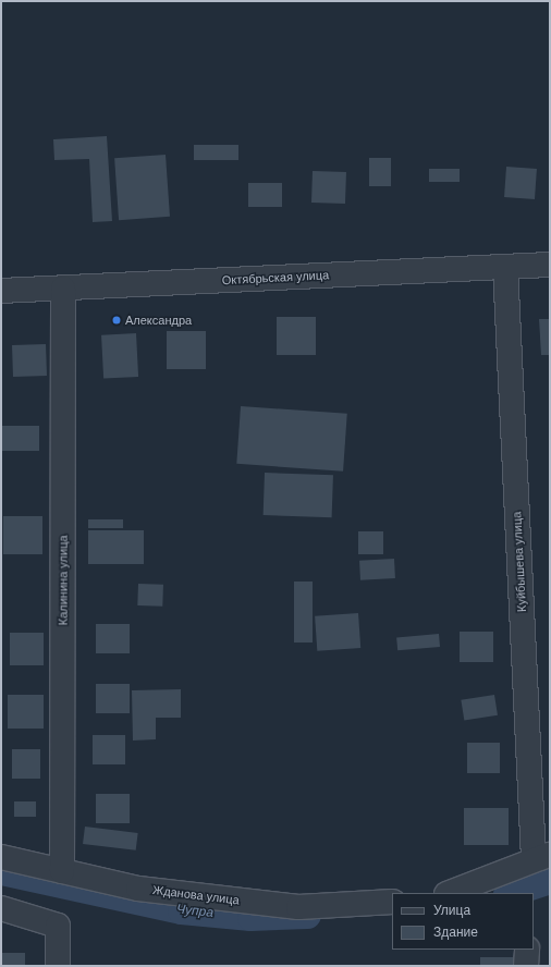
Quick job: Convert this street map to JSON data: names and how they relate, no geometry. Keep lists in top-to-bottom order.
{
  "streets": {
    "street": [
      "Октябрьская улица",
      "Куйбышева улица",
      "Калинина улица",
      "Жданова улица"
    ]
  },
  "crossings": [
    ["Октябрьская улица", "Куйбышева улица"],
    ["Октябрьская улица", "Калинина улица"],
    ["Калинина улица", "Жданова улица"]
  ],
  "water": ["Чупра"],
  "places": ["Александра"],
  "legend": ["Улица", "Здание"]
}
